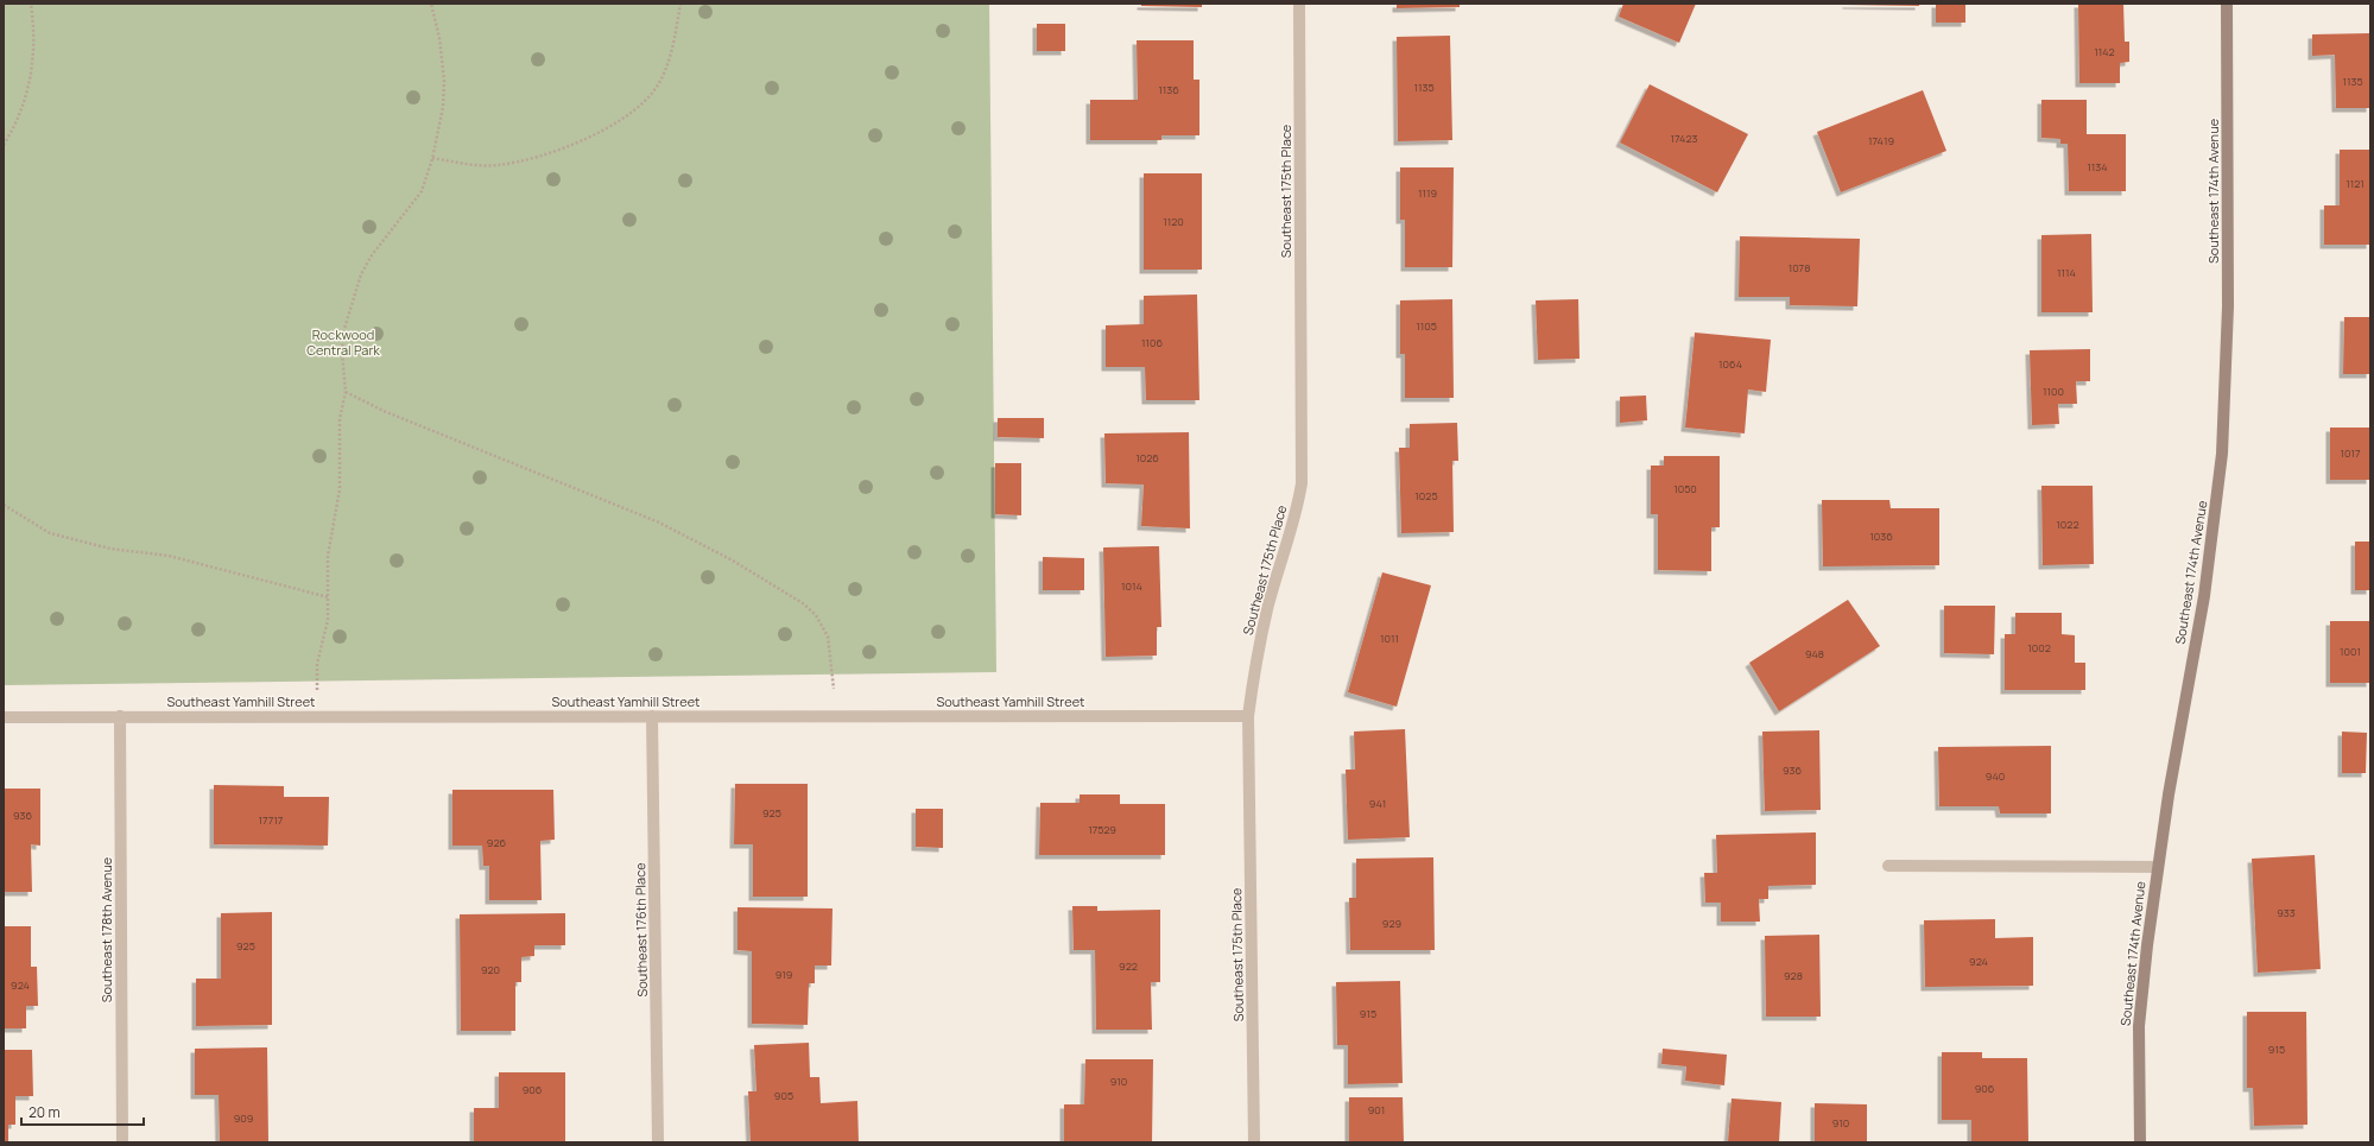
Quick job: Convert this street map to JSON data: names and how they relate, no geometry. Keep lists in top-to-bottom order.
{
  "streets": {
    "street": [
      "Southeast 175th Place",
      "Southeast 174th Avenue",
      "Southeast Yamhill Street",
      "Southeast 178th Avenue",
      "Southeast 176th Place"
    ]
  },
  "crossings": [
    ["Southeast 175th Place", "Southeast Yamhill Street"],
    ["Southeast Yamhill Street", "Southeast 178th Avenue"],
    ["Southeast Yamhill Street", "Southeast 176th Place"]
  ],
  "parks": ["Rockwood Central Park"],
  "house_numbers": [
    "1142",
    "1135",
    "1135",
    "1136",
    "17423",
    "17419",
    "1134",
    "1121",
    "1119",
    "1120",
    "1078",
    "1114",
    "1105",
    "1106",
    "1064",
    "1100",
    "1017",
    "1026",
    "1050",
    "1025",
    "1022",
    "1036",
    "1014",
    "1011",
    "1002",
    "1001",
    "948",
    "936",
    "940",
    "941",
    "925",
    "936",
    "17717",
    "17529",
    "926",
    "933",
    "929",
    "925",
    "924",
    "922",
    "920",
    "919",
    "928",
    "924",
    "915",
    "915",
    "910",
    "906",
    "906",
    "905",
    "901",
    "909",
    "910"
  ],
  "scale_bar": "20 m"
}
